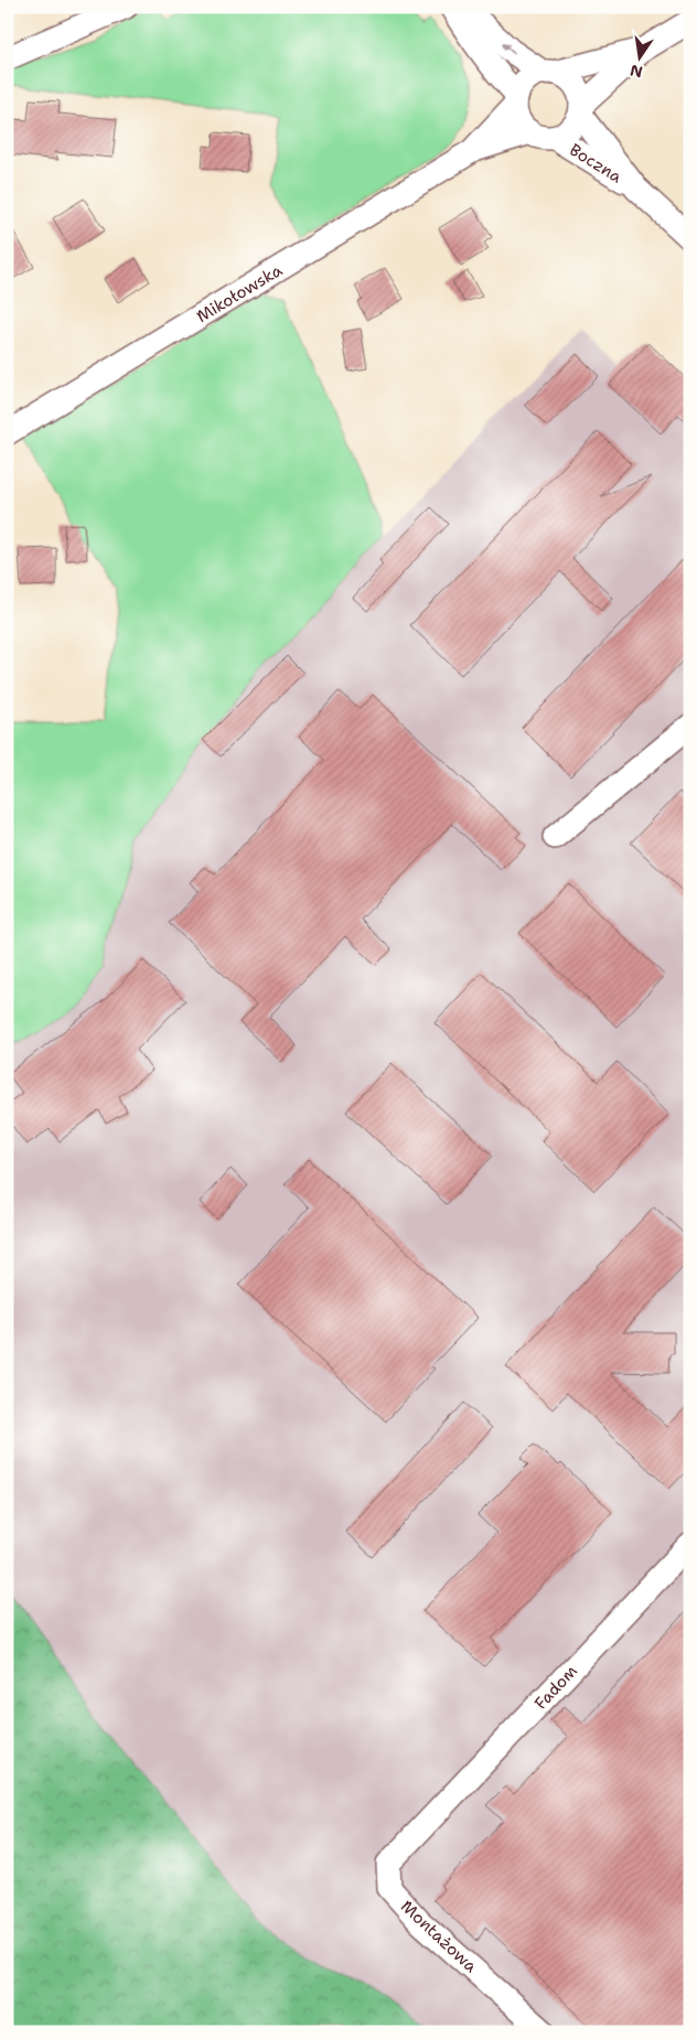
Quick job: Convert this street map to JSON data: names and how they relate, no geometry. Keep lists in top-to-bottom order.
{
  "streets": {
    "street": [
      "Boczna",
      "Mikołowska",
      "Fadom",
      "Montażowa"
    ]
  },
  "crossings": [
    ["Boczna", "Mikołowska"],
    ["Fadom", "Montażowa"]
  ],
  "north": "bottom"
}
